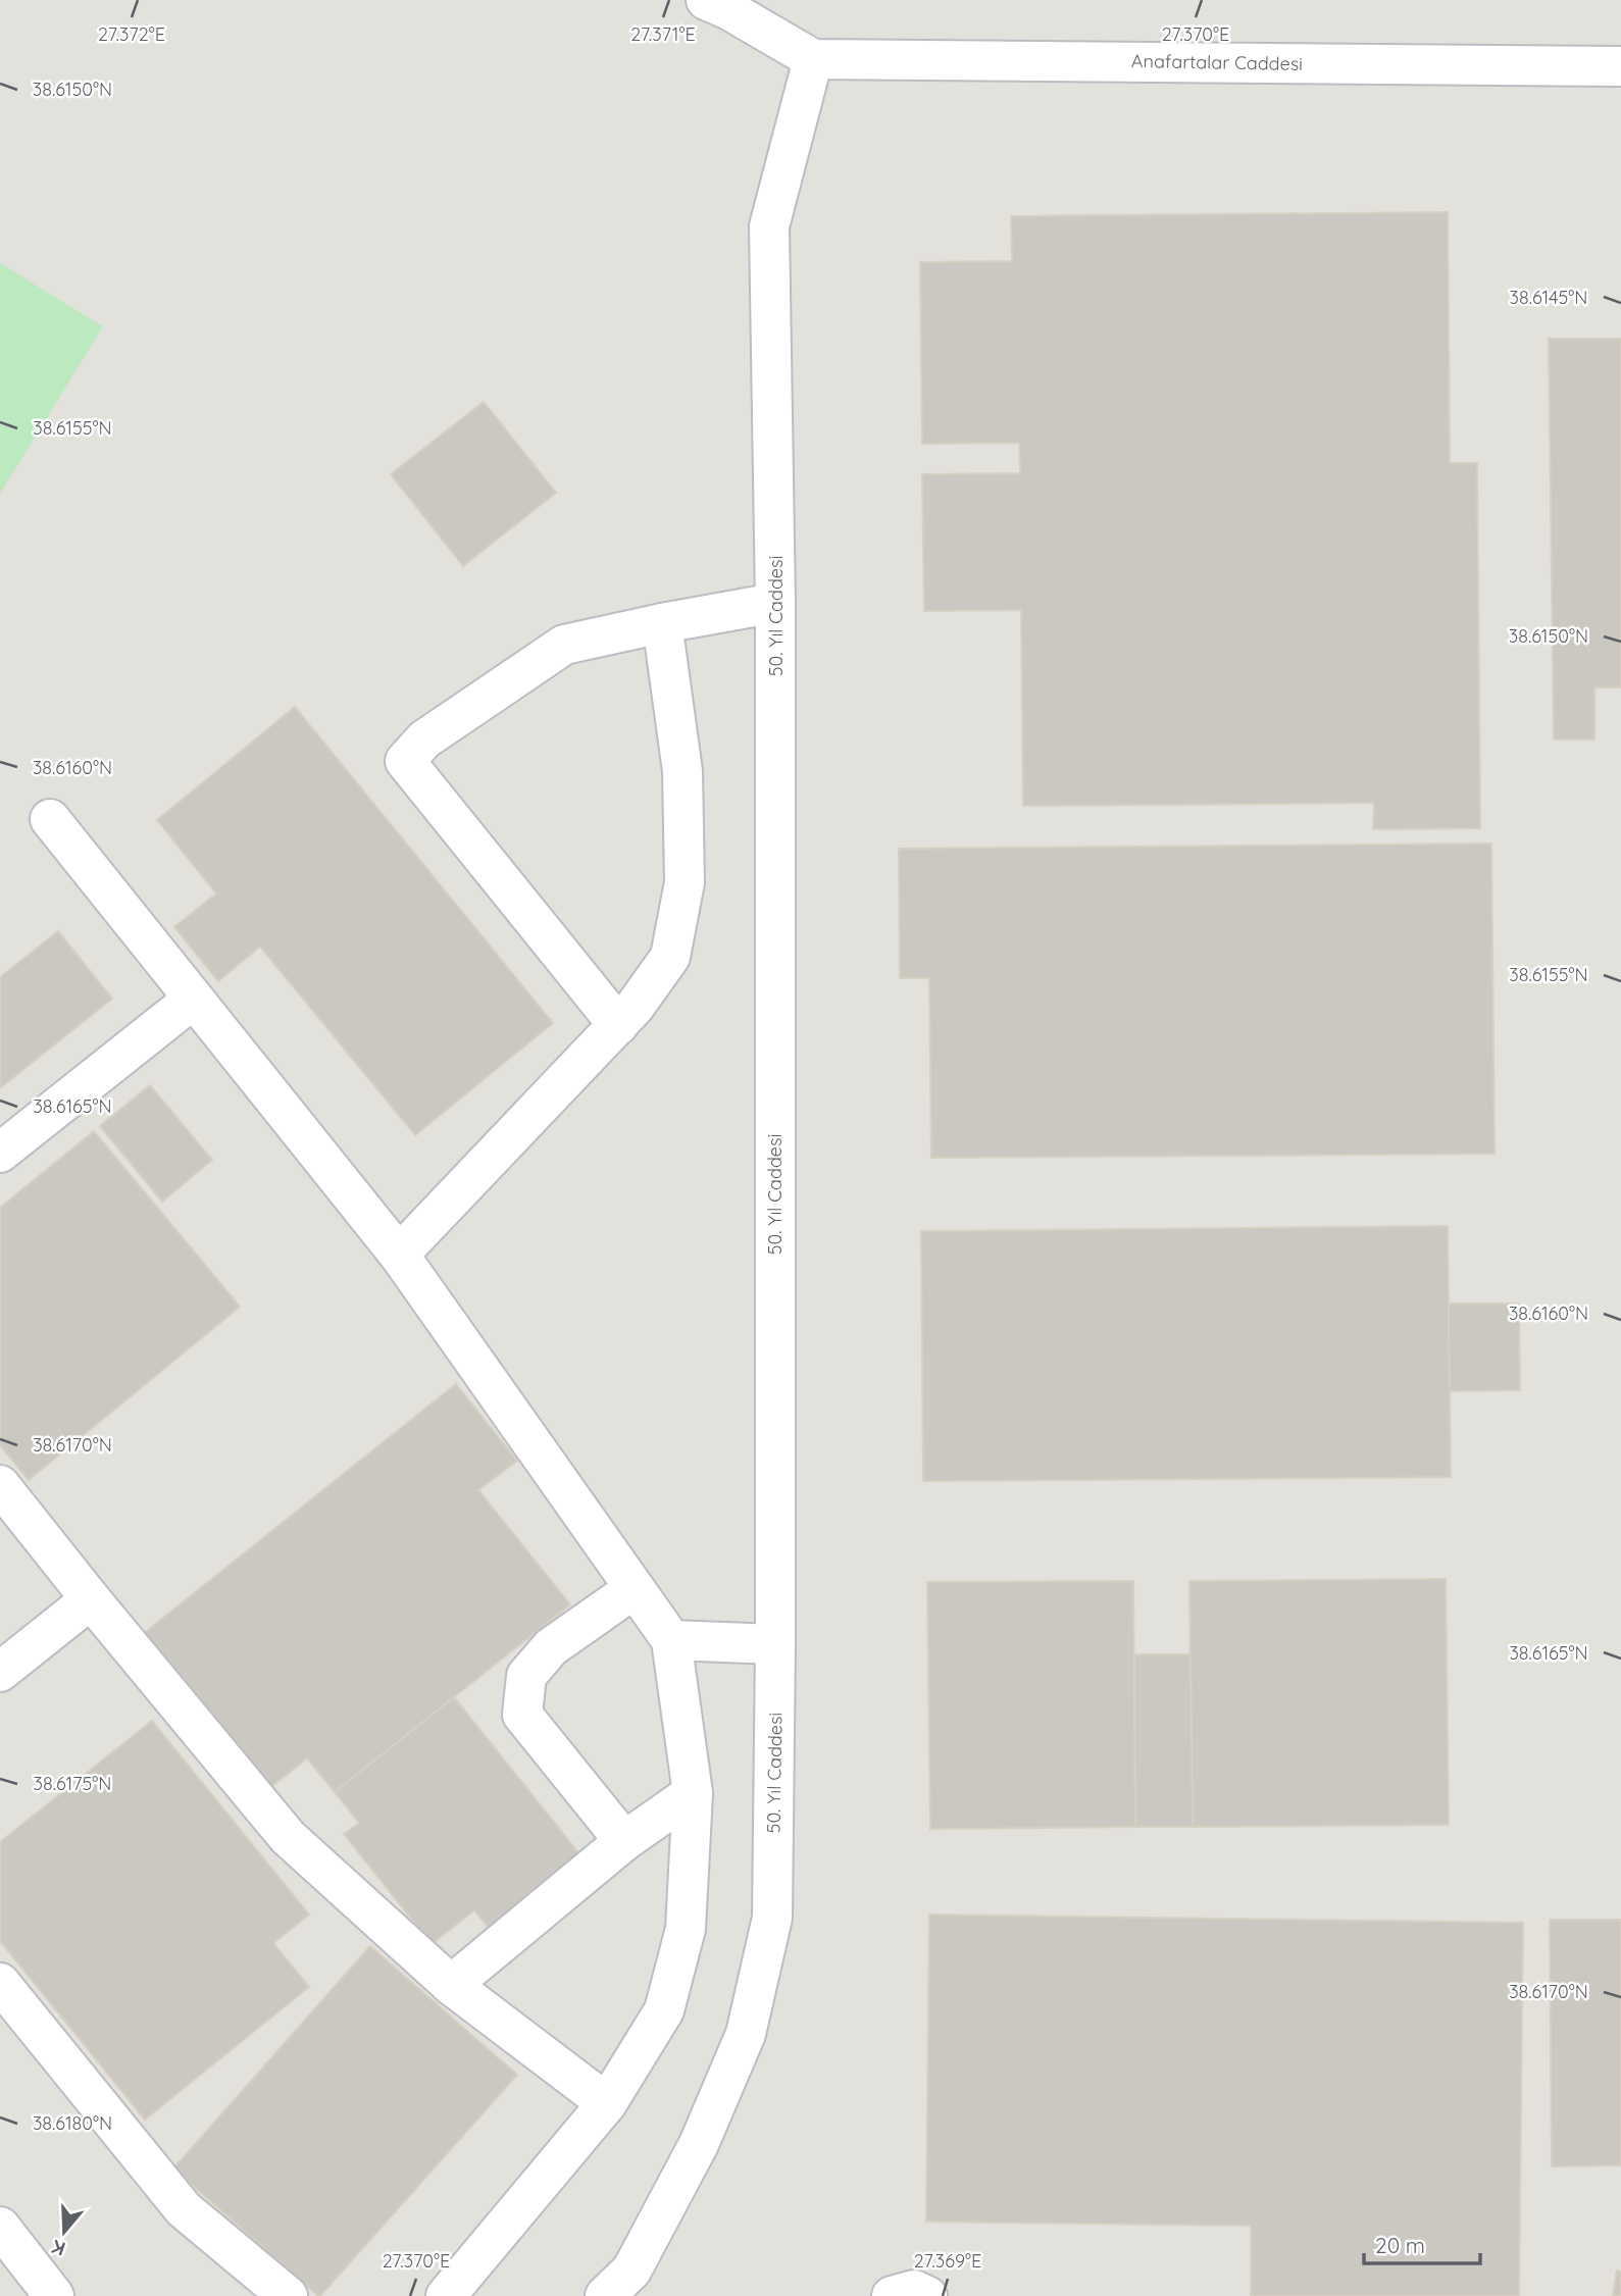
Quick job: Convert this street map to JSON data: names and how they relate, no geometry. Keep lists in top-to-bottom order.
{
  "streets": {
    "street": ["Anafartalar Caddesi", "50. Yıl Caddesi"]
  },
  "crossings": [
    ["Anafartalar Caddesi", "50. Yıl Caddesi"]
  ],
  "scale_bar": "20 m",
  "north": "bottom",
  "coordinates": [
    "27.371°E",
    "27.370°E",
    "27.372°E",
    "38.6150°N",
    "38.6145°N",
    "38.6155°N",
    "38.6160°N",
    "38.6165°N",
    "38.6170°N",
    "38.6175°N",
    "38.6180°N",
    "27.369°E"
  ]
}
